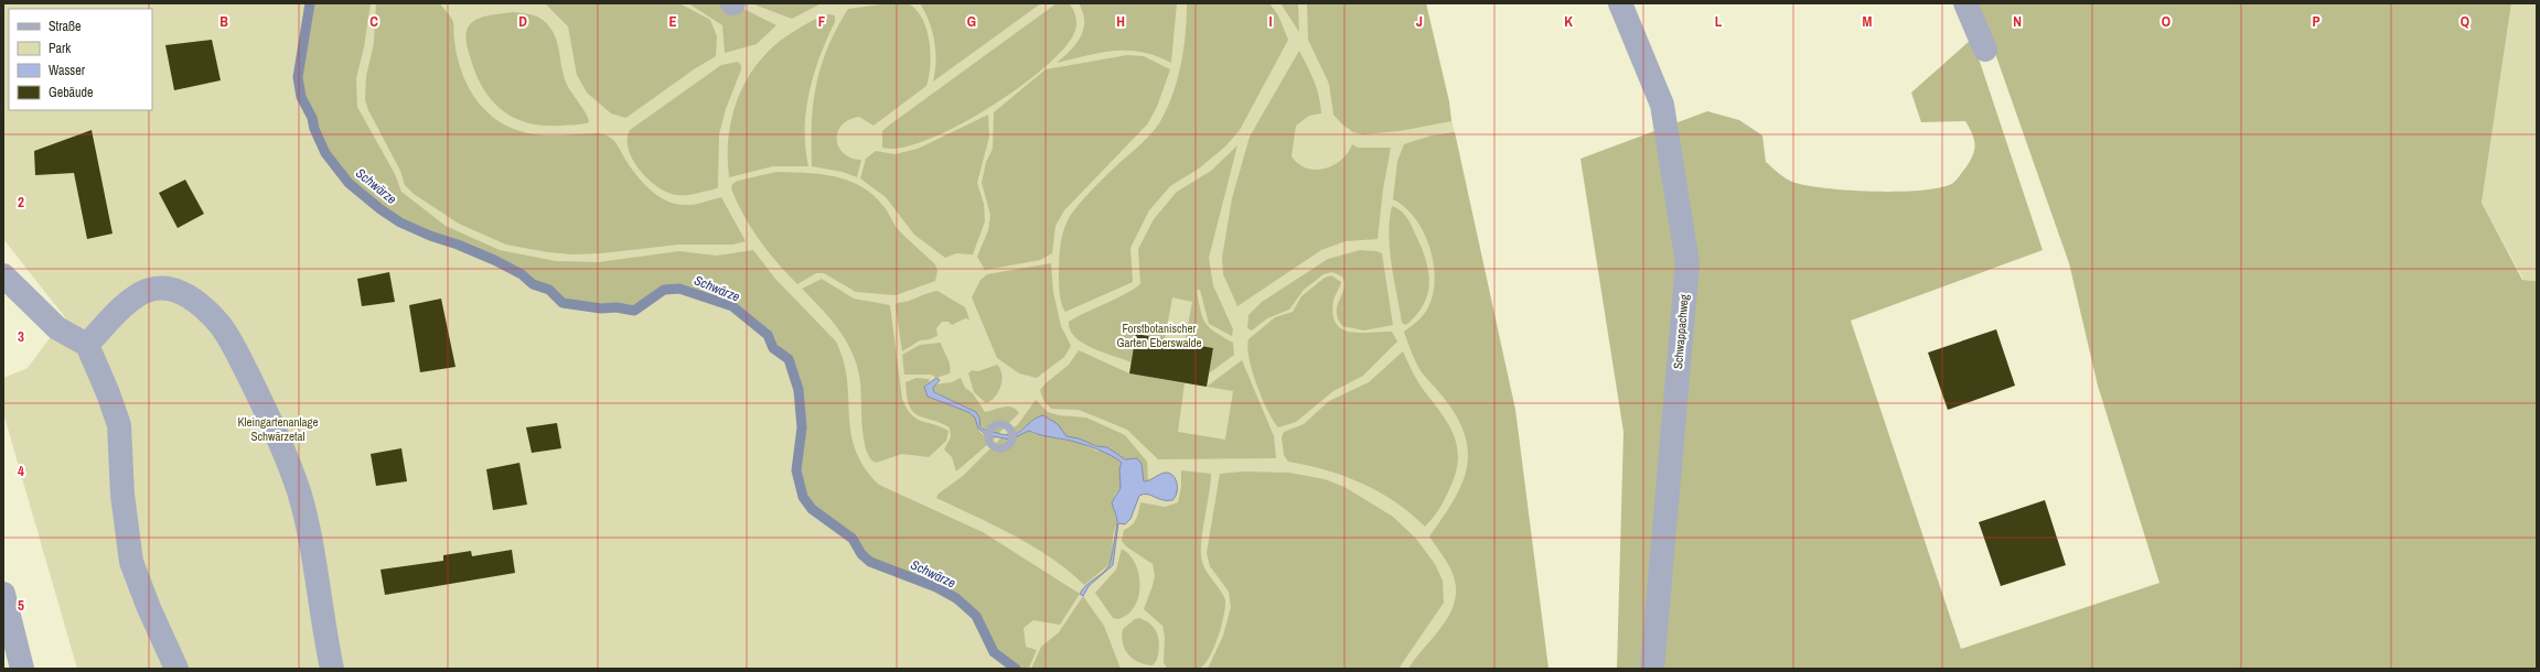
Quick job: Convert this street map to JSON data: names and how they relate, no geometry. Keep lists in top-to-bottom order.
{
  "streets": {
    "street": ["Schwappachweg"]
  },
  "water": ["Schwärze"],
  "parks": ["Forstbotanischer Garten Eberswalde", "Kleingartenanlage Schwärzetal"],
  "legend": [
    "Straße",
    "Park",
    "Wasser",
    "Gebäude"
  ],
  "grid": {
    "columns": [
      "B",
      "C",
      "D",
      "E",
      "F",
      "G",
      "H",
      "I",
      "J",
      "K",
      "L",
      "M",
      "N",
      "O",
      "P",
      "Q"
    ],
    "rows": [
      "2",
      "3",
      "4",
      "5"
    ]
  }
}
